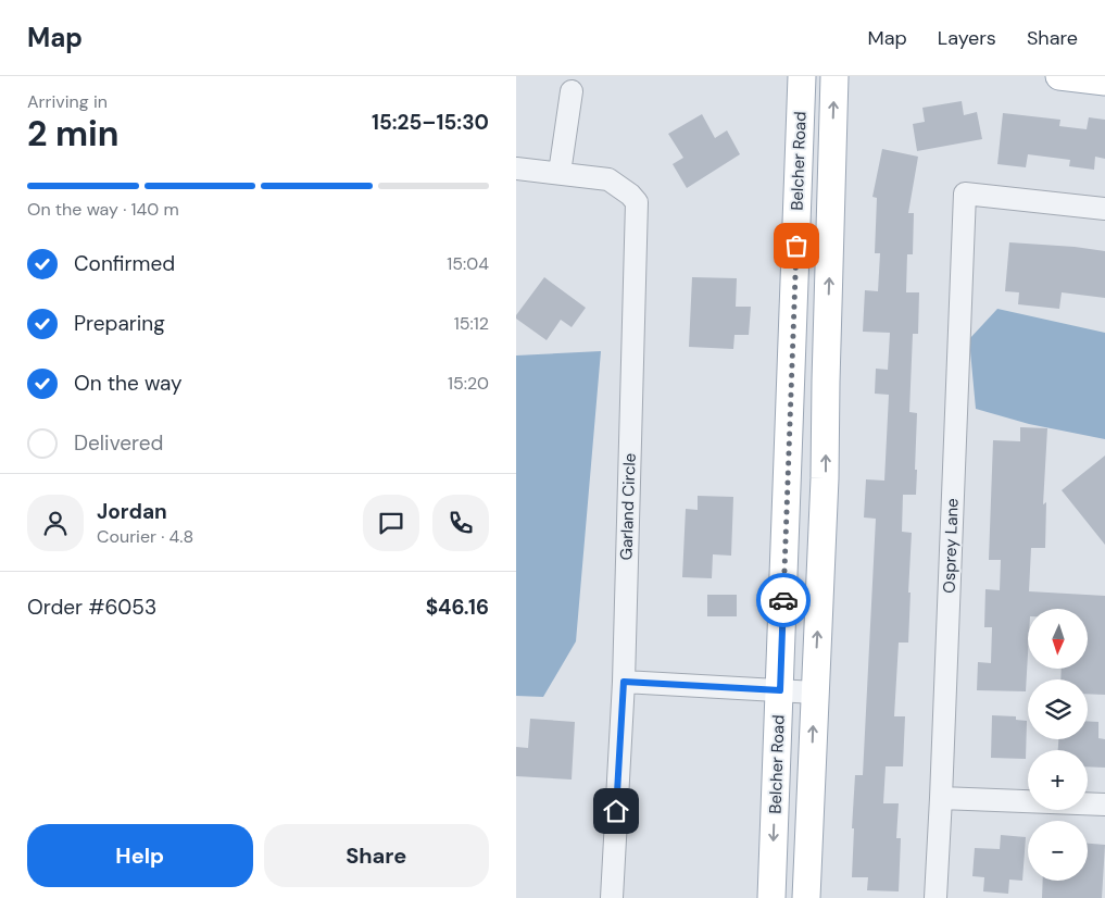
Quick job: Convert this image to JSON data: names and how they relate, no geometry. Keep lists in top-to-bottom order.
{
  "streets": {
    "main road": ["Belcher Road"],
    "street": ["Garland Circle", "Osprey Lane"]
  },
  "north": "bottom",
  "page": {
    "header": "Map",
    "nav": ["Map", "Layers", "Share"],
    "heading": ["2 min", "Arriving in", "15:25–15:30"],
    "panel": [
      "Jordan",
      "Courier · 4.8",
      "Order #6053",
      "$46.16"
    ],
    "bar": "On the way · 140 m",
    "list": [
      ["Confirmed", "15:04"],
      ["Preparing", "15:12"],
      ["On the way", "15:20"],
      "Delivered"
    ],
    "map_buttons": ["+", "−"],
    "buttons": ["Help", "Share"]
  }
}
